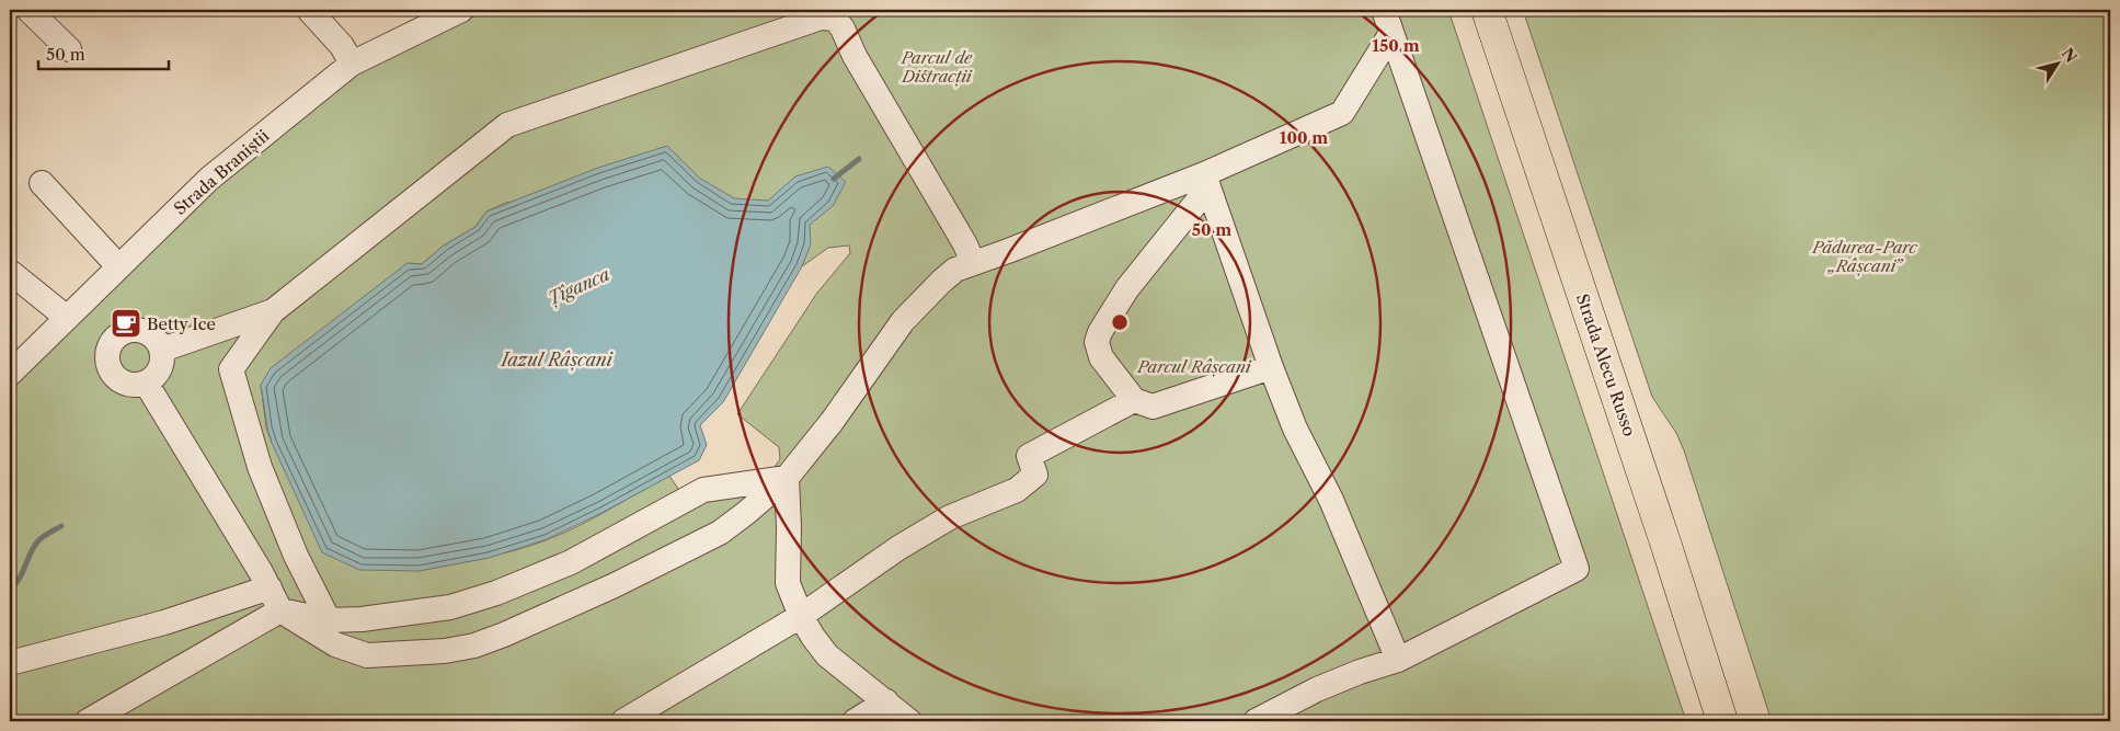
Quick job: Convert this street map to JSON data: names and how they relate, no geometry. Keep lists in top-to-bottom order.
{
  "streets": {
    "main road": ["Strada Alecu Russo"],
    "street": ["Strada Braniștii"]
  },
  "water": ["Țîganca", "Iazul Râșcani"],
  "parks": ["Parcul de Distracții", "Pădurea-Parc „Râșcani”", "Parcul Râșcani"],
  "places": {
    "cafe": ["Betty Ice"]
  },
  "scale_bar": "50 m",
  "north": "top right",
  "rings": ["150 m", "100 m", "50 m"]
}
